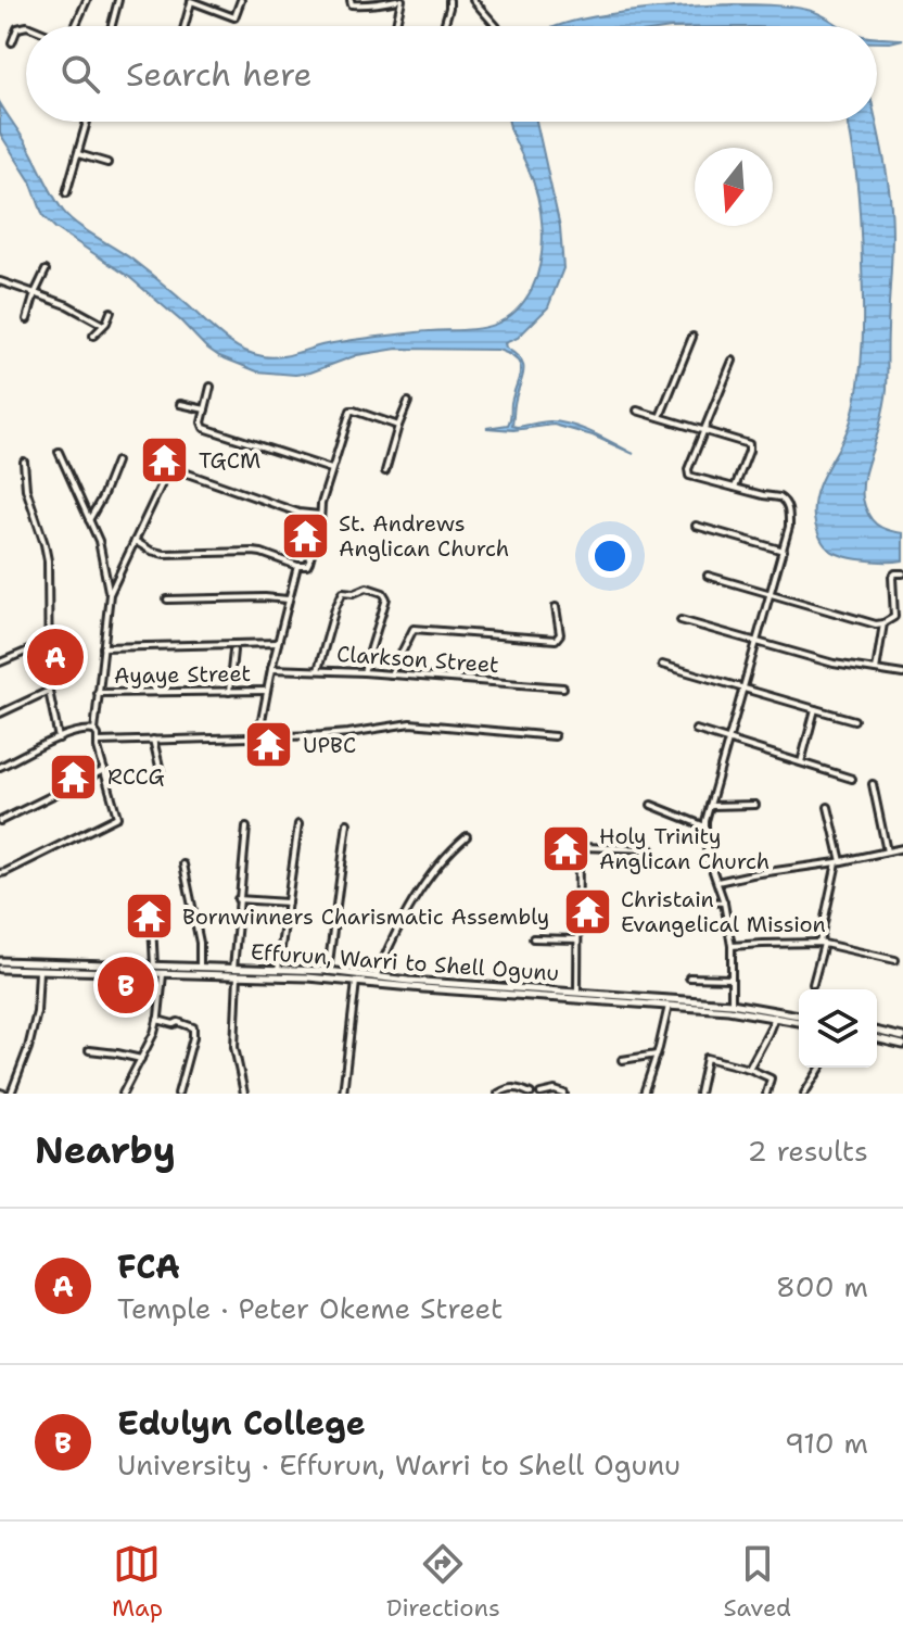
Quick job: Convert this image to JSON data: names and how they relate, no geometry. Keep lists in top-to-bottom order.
{
  "streets": {
    "main road": ["Effurun, Warri to Shell Ogunu"],
    "street": ["Clarkson Street", "Ayaye Street"]
  },
  "places": {
    "temple": [
      "TGCM",
      "St. Andrews Anglican Church",
      "UPBC",
      "RCCG",
      "Holy Trinity Anglican Church",
      "Christain Evangelical Mission",
      "Bornwinners Charismatic Assembly"
    ]
  },
  "north": "bottom",
  "page": {
    "search": "Search here",
    "pins": ["A", "B"],
    "heading": ["Nearby", "2 results"],
    "list": [
      {
        "mark": "A",
        "name": "FCA",
        "note": "Temple · Peter Okeme Street",
        "value": "800 m"
      },
      {
        "mark": "B",
        "name": "Edulyn College",
        "note": "University · Effurun, Warri to Shell Ogunu",
        "value": "910 m"
      }
    ],
    "nav": ["Map", "Directions", "Saved"]
  }
}
